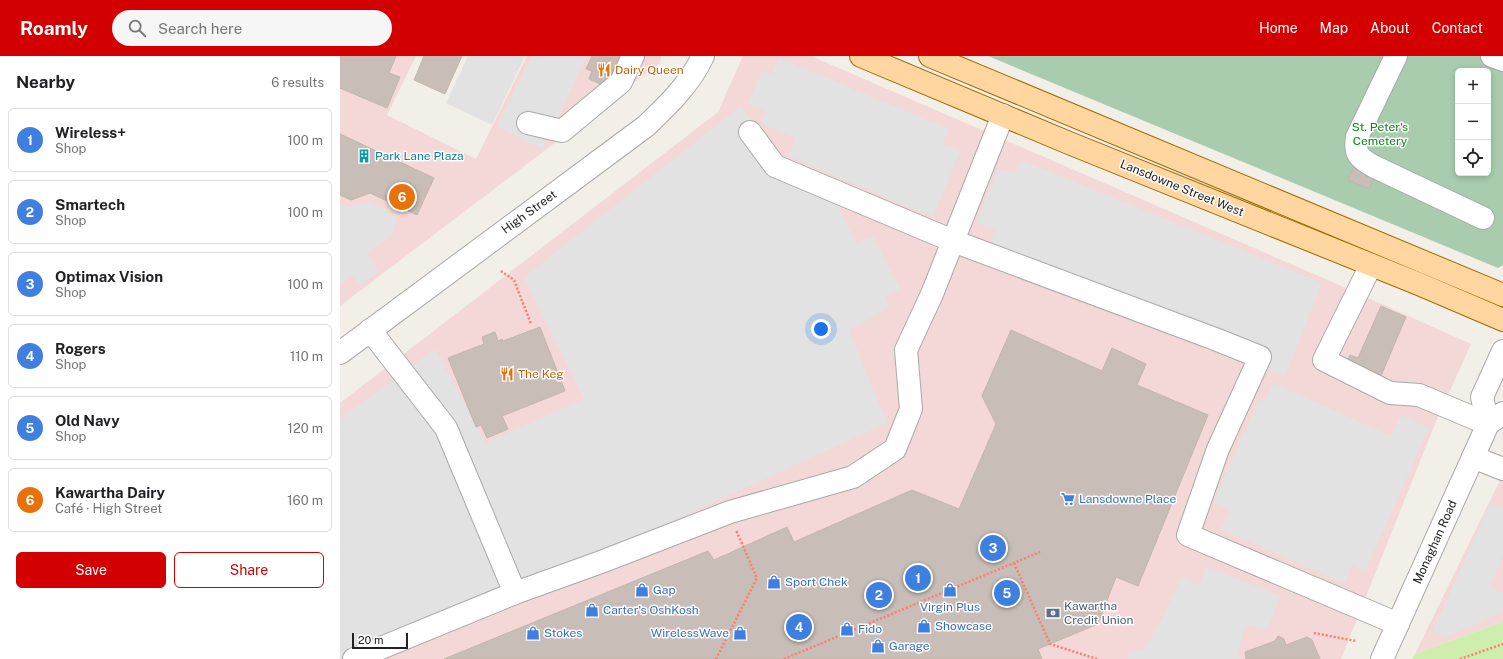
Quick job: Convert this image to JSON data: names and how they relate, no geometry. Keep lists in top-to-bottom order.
{
  "streets": {
    "main road": ["Lansdowne Street West"],
    "street": ["High Street", "Monaghan Road"]
  },
  "parks": ["St. Peter's Cemetery"],
  "places": {
    "restaurant": ["Dairy Queen", "The Keg"],
    "building": ["Park Lane Plaza"],
    "supermarket": ["Lansdowne Place"],
    "shop": [
      "Sport Chek",
      "Gap",
      "Virgin Plus",
      "Carter's OshKosh",
      "Showcase",
      "Fido",
      "Stokes",
      "WirelessWave",
      "Garage"
    ],
    "bank": ["Kawartha Credit Union"]
  },
  "scale_bar": "20 m",
  "page": {
    "header": "Roamly",
    "search": "Search here",
    "nav": [
      "Home",
      "Map",
      "About",
      "Contact"
    ],
    "heading": ["Nearby", "6 results"],
    "map_buttons": ["+", "−"],
    "list": [
      {
        "mark": "1",
        "name": "Wireless+",
        "note": "Shop",
        "value": "100 m"
      },
      {
        "mark": "2",
        "name": "Smartech",
        "note": "Shop",
        "value": "100 m"
      },
      {
        "mark": "3",
        "name": "Optimax Vision",
        "note": "Shop",
        "value": "100 m"
      },
      {
        "mark": "4",
        "name": "Rogers",
        "note": "Shop",
        "value": "110 m"
      },
      {
        "mark": "5",
        "name": "Old Navy",
        "note": "Shop",
        "value": "120 m"
      },
      {
        "mark": "6",
        "name": "Kawartha Dairy",
        "note": "Café · High Street",
        "value": "160 m"
      }
    ],
    "pins": [
      "6",
      "3",
      "1",
      "5",
      "2",
      "4"
    ],
    "buttons": ["Save", "Share"],
    "scale": "20 m"
  }
}
